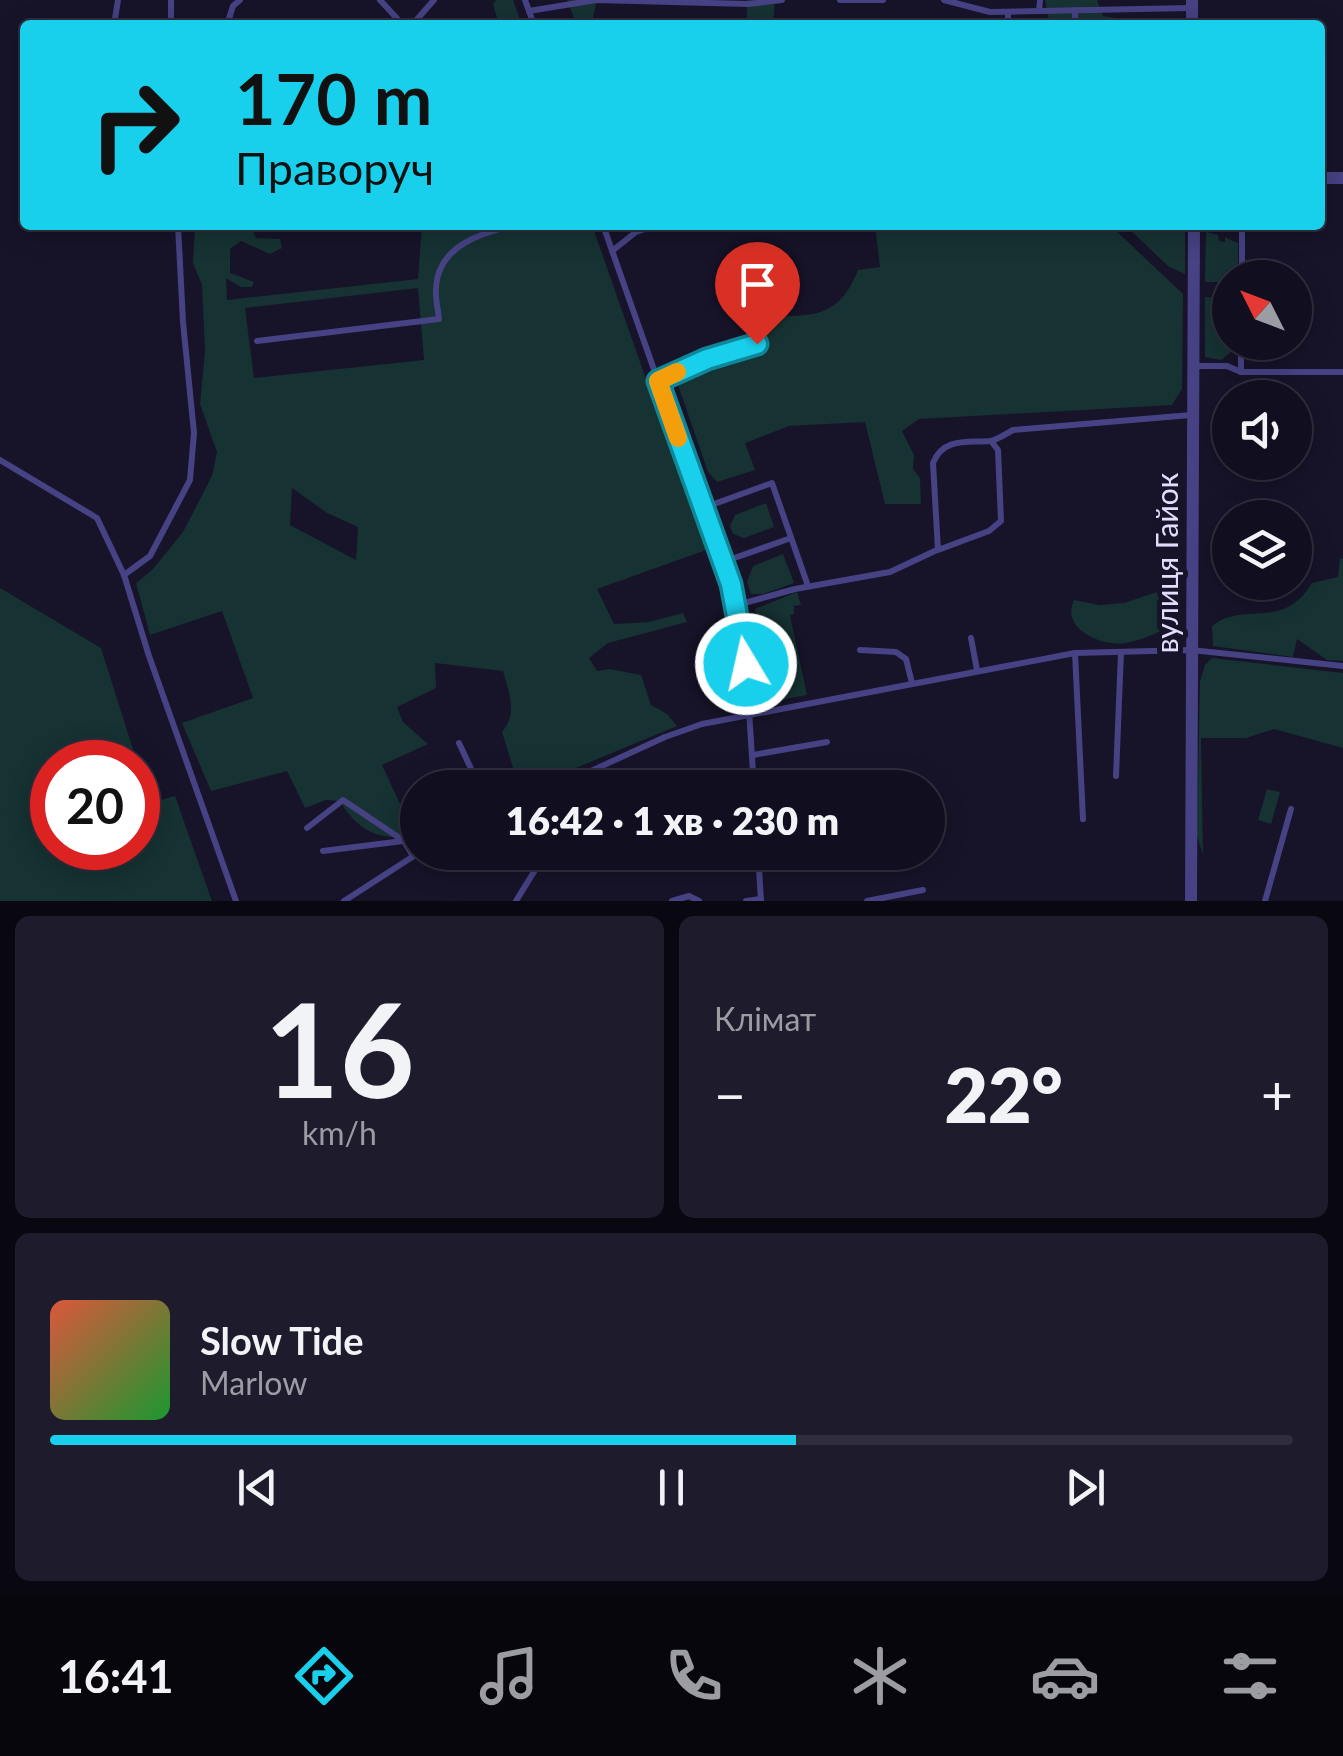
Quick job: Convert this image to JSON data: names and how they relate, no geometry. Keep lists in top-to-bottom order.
{
  "streets": {
    "street": ["вулиця Гайок"]
  },
  "north": "top left",
  "page": {
    "turn": ["170 m", "Праворуч"],
    "limit": "20",
    "trip": "16:42 · 1 хв · 230 m",
    "tile": [
      ["16", "km/h"],
      "Клімат"
    ],
    "heat": ["−", "22°", "+"],
    "song": ["Slow Tide", "Marlow"],
    "tabs": "16:41"
  }
}
